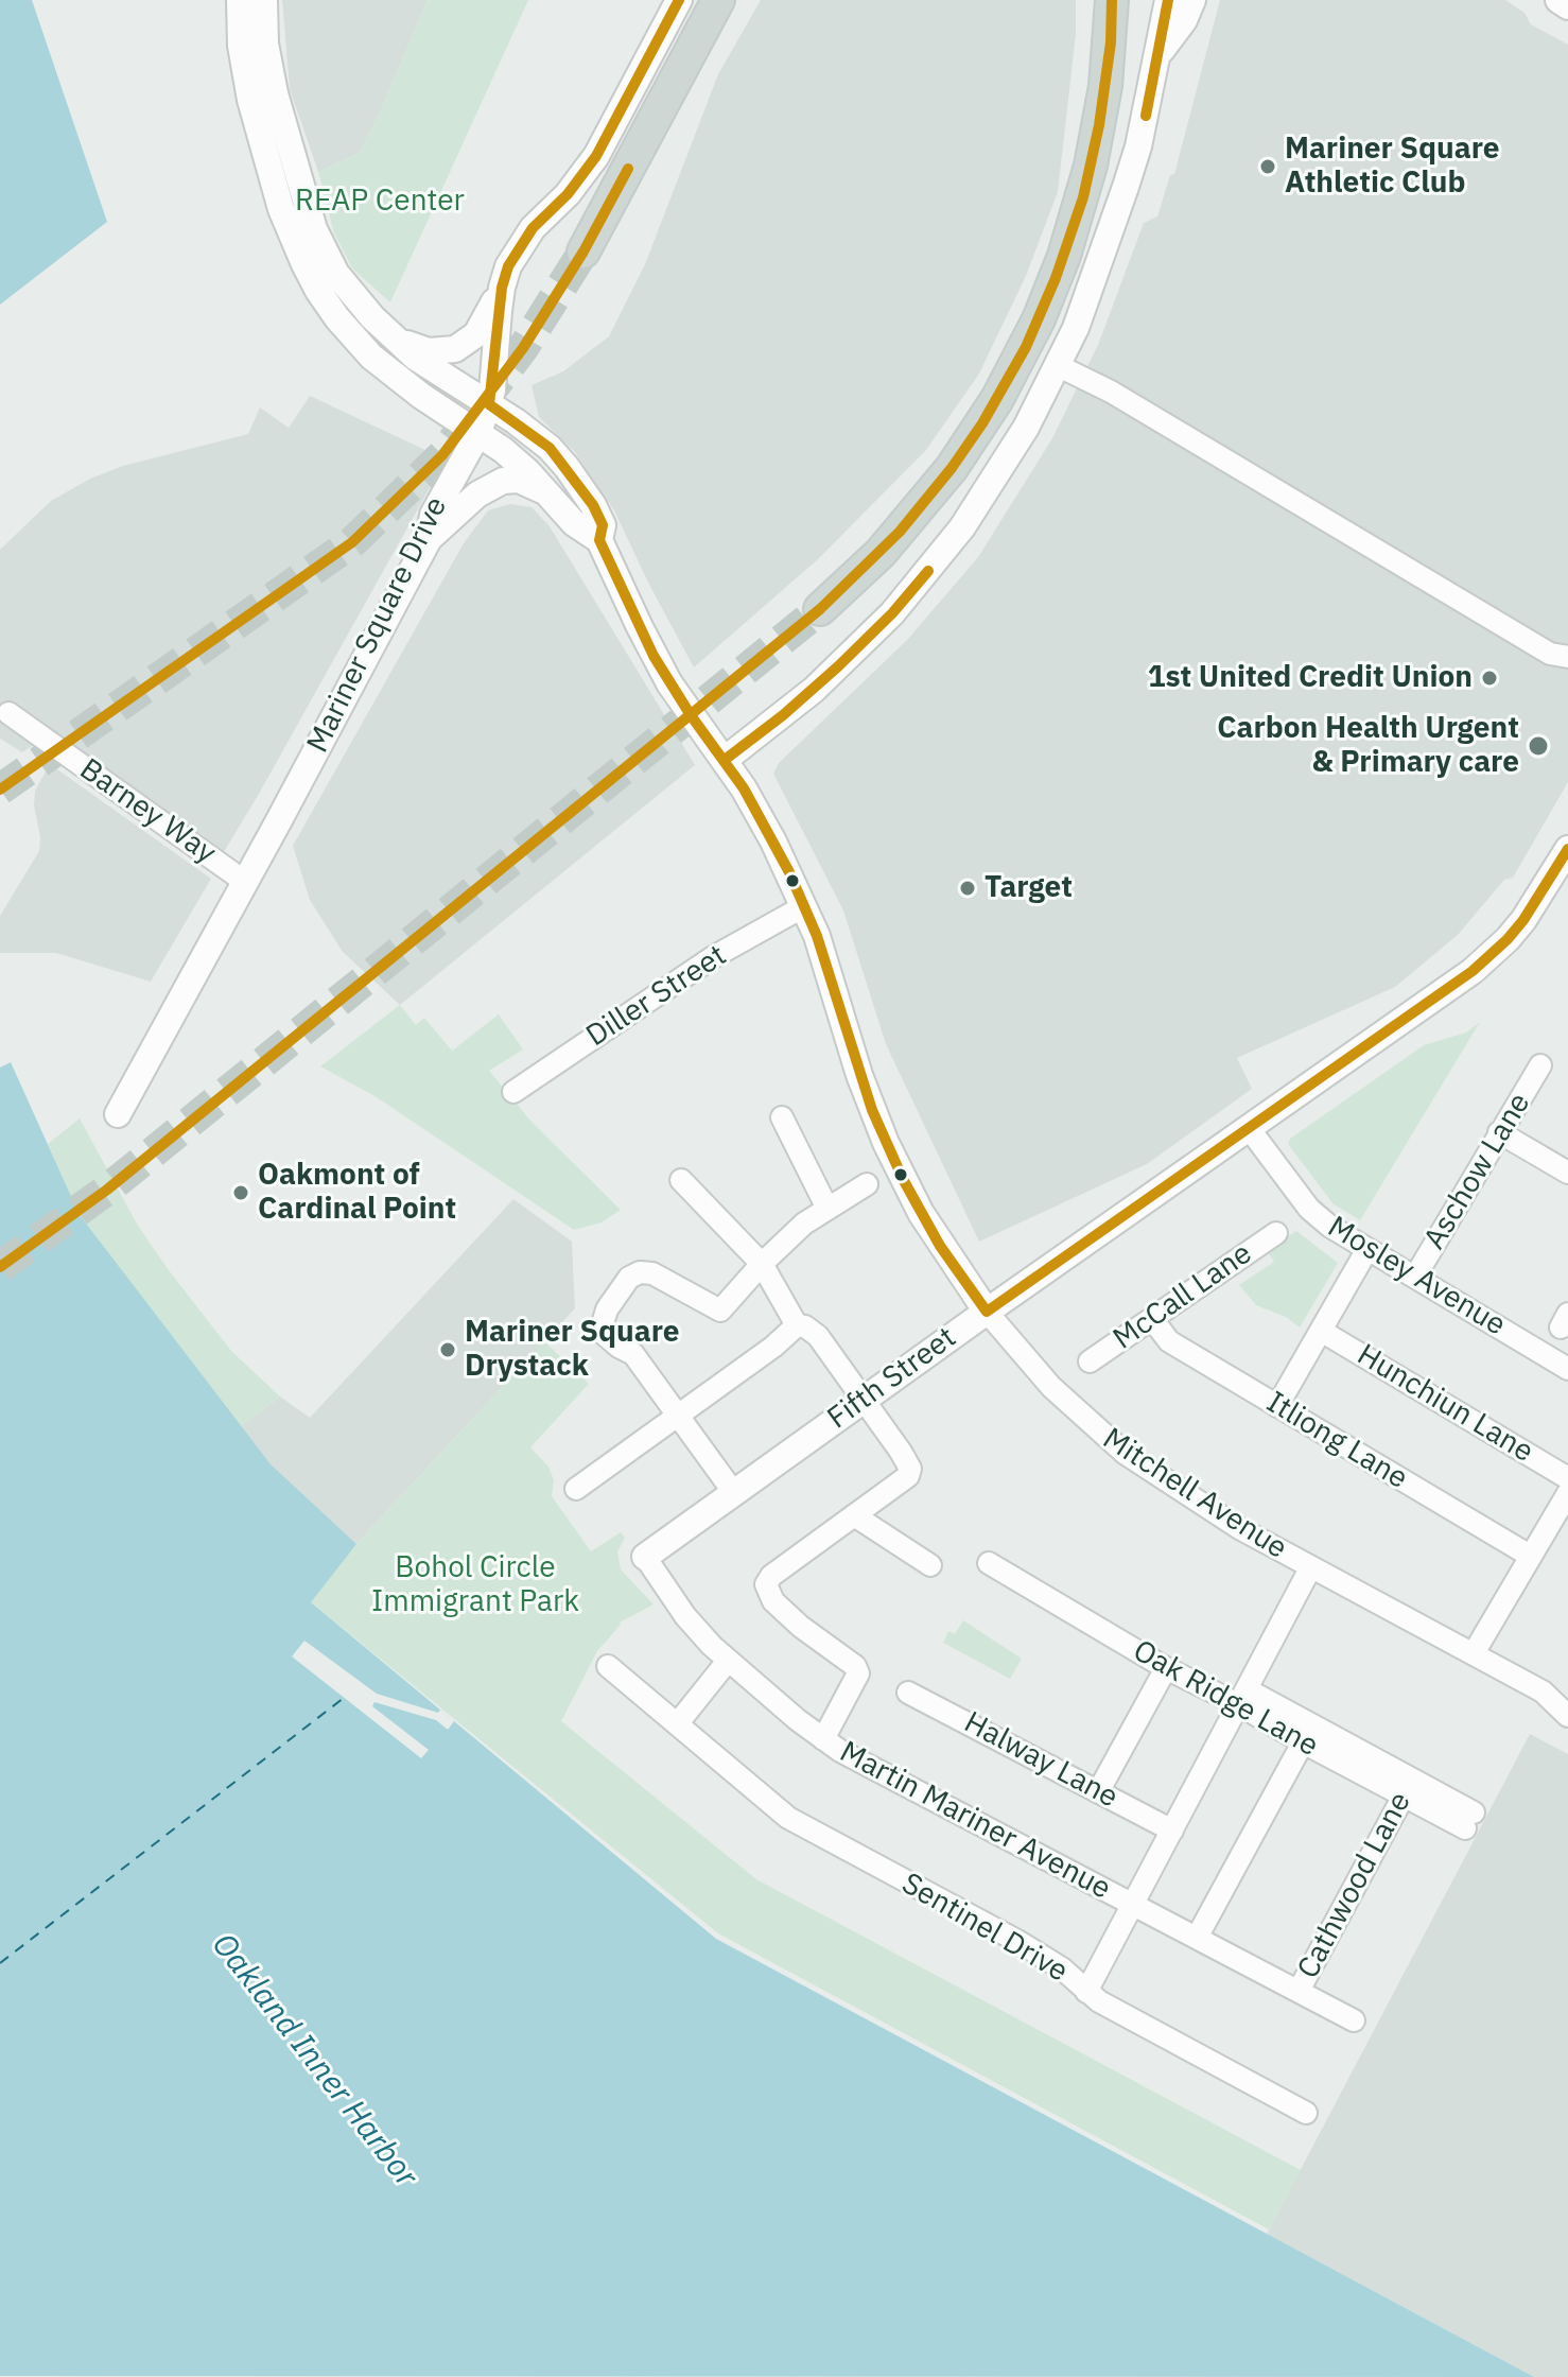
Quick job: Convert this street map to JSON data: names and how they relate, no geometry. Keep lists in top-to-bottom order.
{
  "streets": {
    "street": [
      "Mariner Square Drive",
      "Barney Way",
      "Diller Street",
      "Aschow Lane",
      "Mosley Avenue",
      "McCall Lane",
      "Fifth Street",
      "Hunchiun Lane",
      "Itliong Lane",
      "Mitchell Avenue",
      "Oak Ridge Lane",
      "Halway Lane",
      "Martin Mariner Avenue",
      "Cathwood Lane",
      "Sentinel Drive"
    ]
  },
  "crossings": [
    ["Mariner Square Drive", "Barney Way"],
    ["Diller Street", "Mitchell Avenue"],
    ["Aschow Lane", "Mosley Avenue"],
    ["Mosley Avenue", "Fifth Street"],
    ["McCall Lane", "Itliong Lane"],
    ["Fifth Street", "Mitchell Avenue"],
    ["Fifth Street", "Martin Mariner Avenue"],
    ["Oak Ridge Lane", "Cathwood Lane"],
    ["Martin Mariner Avenue", "Cathwood Lane"]
  ],
  "water": ["Oakland Inner Harbor"],
  "parks": ["REAP Center", "Bohol Circle Immigrant Park"],
  "places": [
    "Mariner Square Athletic Club",
    "1st United Credit Union",
    "Carbon Health Urgent & Primary care",
    "Target",
    "Oakmont of Cardinal Point",
    "Mariner Square Drystack"
  ]
}
